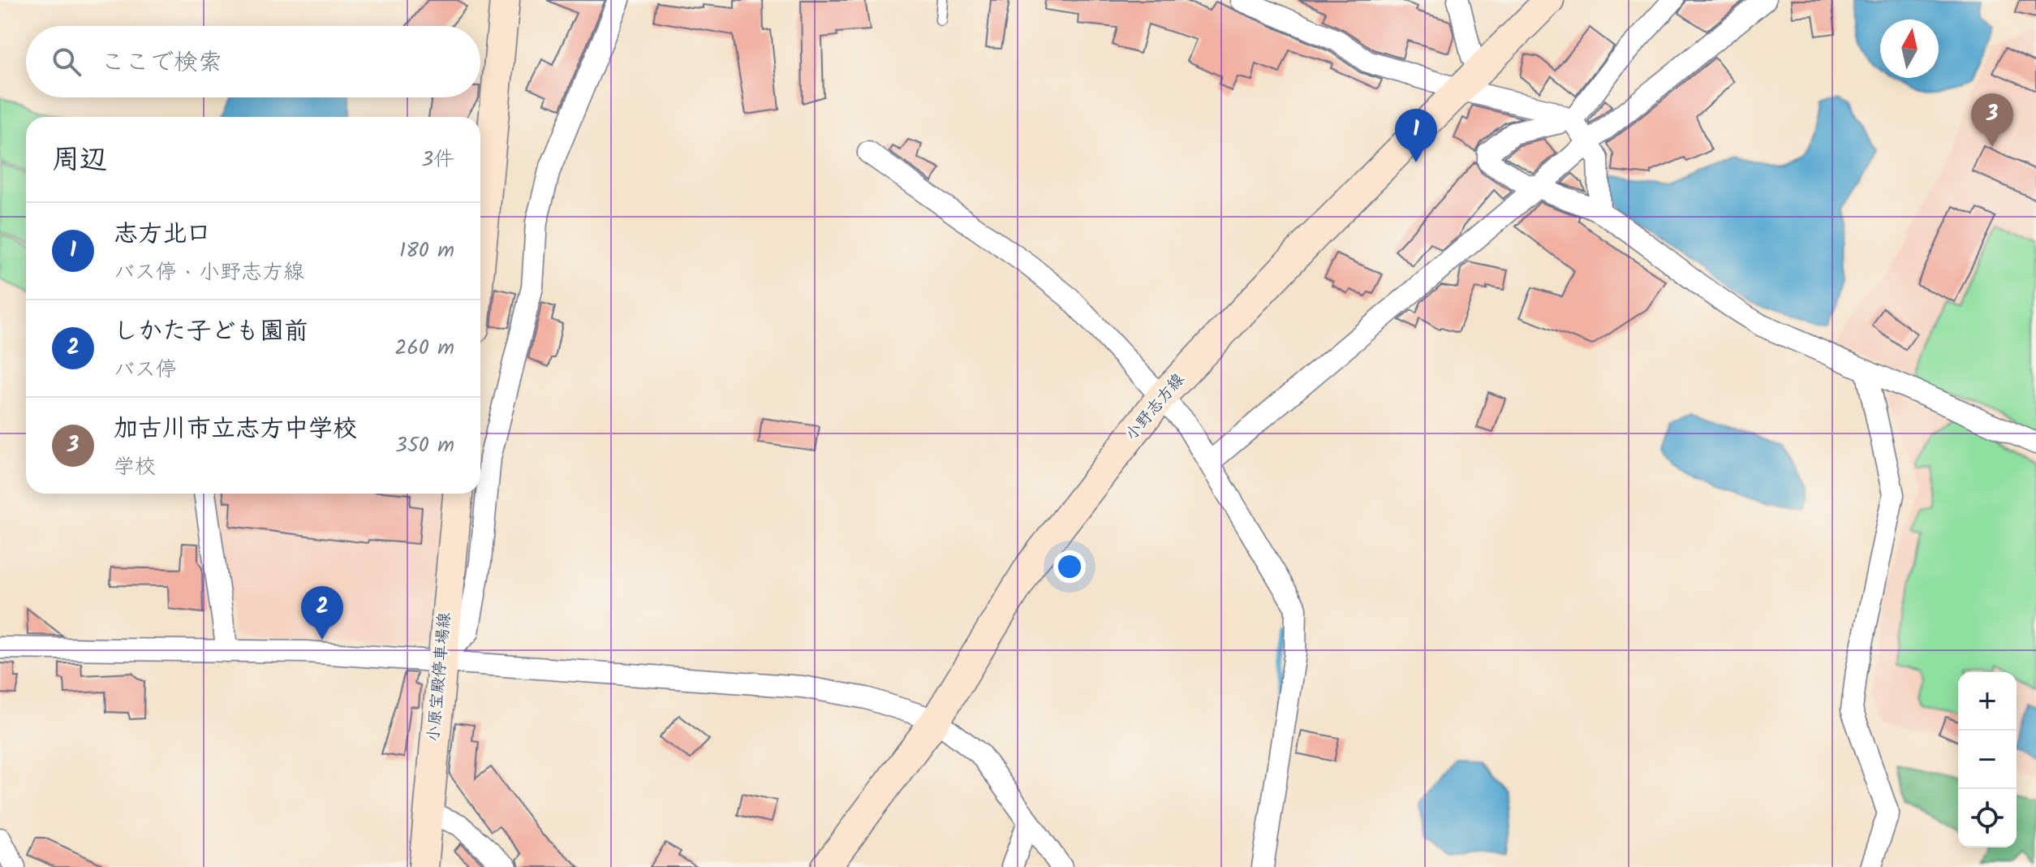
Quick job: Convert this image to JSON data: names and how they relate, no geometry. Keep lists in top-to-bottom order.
{
  "streets": {
    "main road": ["小野志方線", "小原宝殿停車場線"]
  },
  "north": "top",
  "page": {
    "search": "ここで検索",
    "pins": ["3", "1", "2"],
    "heading": ["周辺", "3件"],
    "list": [
      {
        "mark": "1",
        "name": "志方北口",
        "note": "バス停 · 小野志方線",
        "value": "180 m"
      },
      {
        "mark": "2",
        "name": "しかた子ども園前",
        "note": "バス停",
        "value": "260 m"
      },
      {
        "mark": "3",
        "name": "加古川市立志方中学校",
        "note": "学校",
        "value": "350 m"
      }
    ],
    "map_buttons": ["+", "−"]
  }
}
